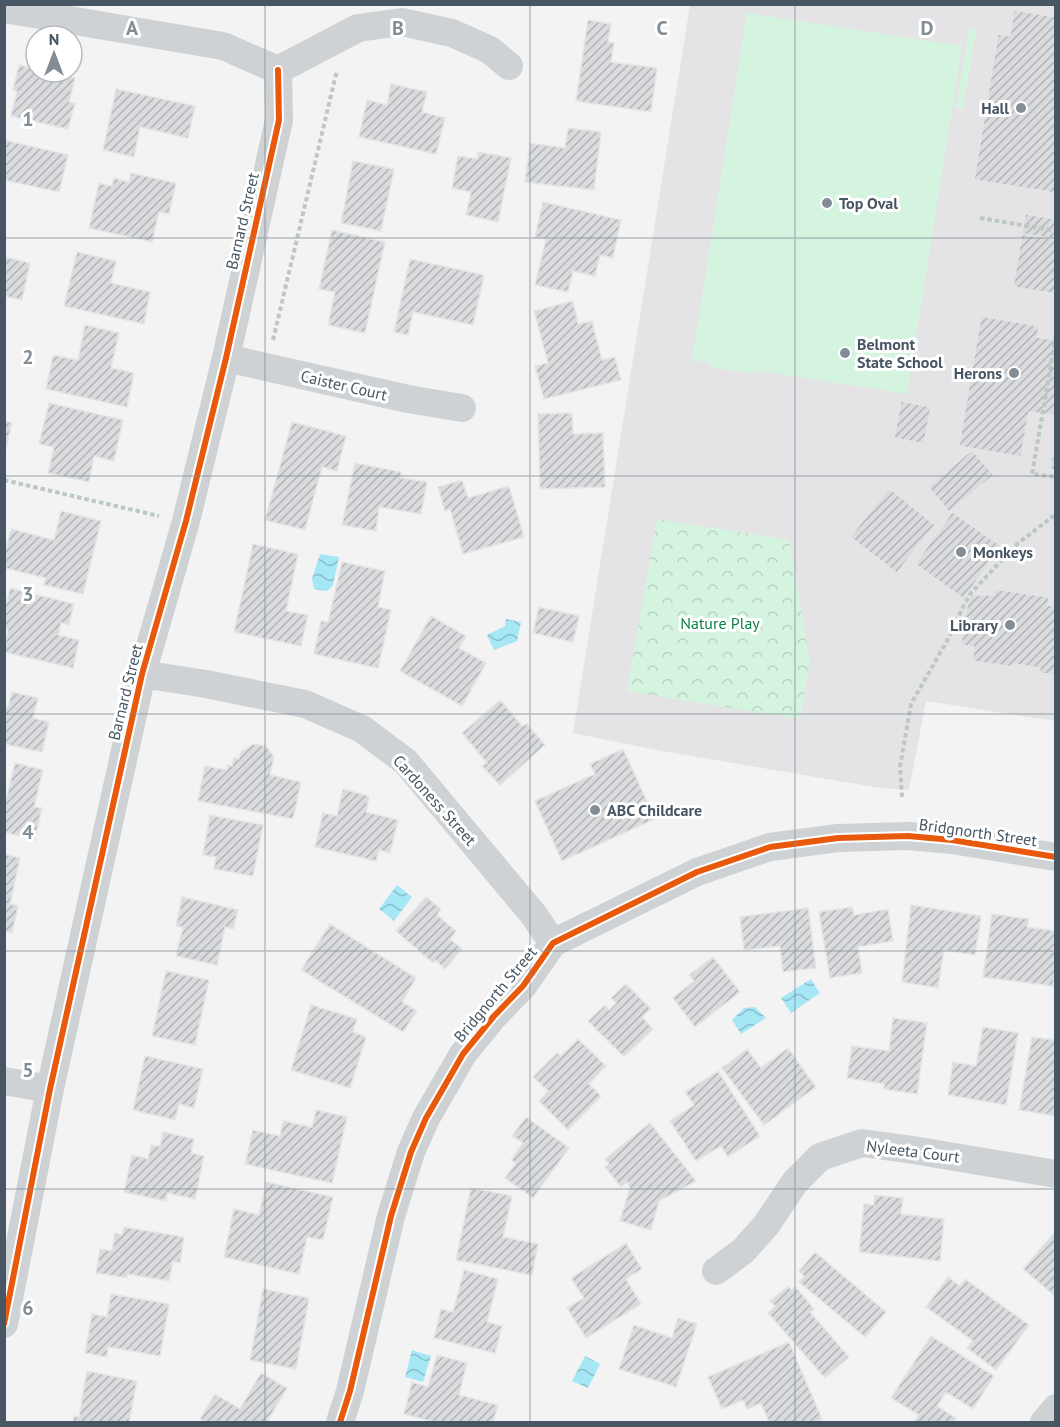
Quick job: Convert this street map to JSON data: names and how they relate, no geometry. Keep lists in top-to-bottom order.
{
  "streets": {
    "street": [
      "Barnard Street",
      "Caister Court",
      "Cardoness Street",
      "Bridgnorth Street",
      "Nyleeta Court"
    ]
  },
  "crossings": [
    ["Barnard Street", "Caister Court"],
    ["Barnard Street", "Cardoness Street"],
    ["Cardoness Street", "Bridgnorth Street"]
  ],
  "parks": ["Nature Play"],
  "places": [
    "Hall",
    "Top Oval",
    "Belmont State School",
    "Herons",
    "Monkeys",
    "Library",
    "ABC Childcare"
  ],
  "north": "top",
  "grid": {
    "columns": [
      "A",
      "B",
      "C",
      "D"
    ],
    "rows": [
      "1",
      "2",
      "3",
      "4",
      "5",
      "6"
    ]
  }
}
